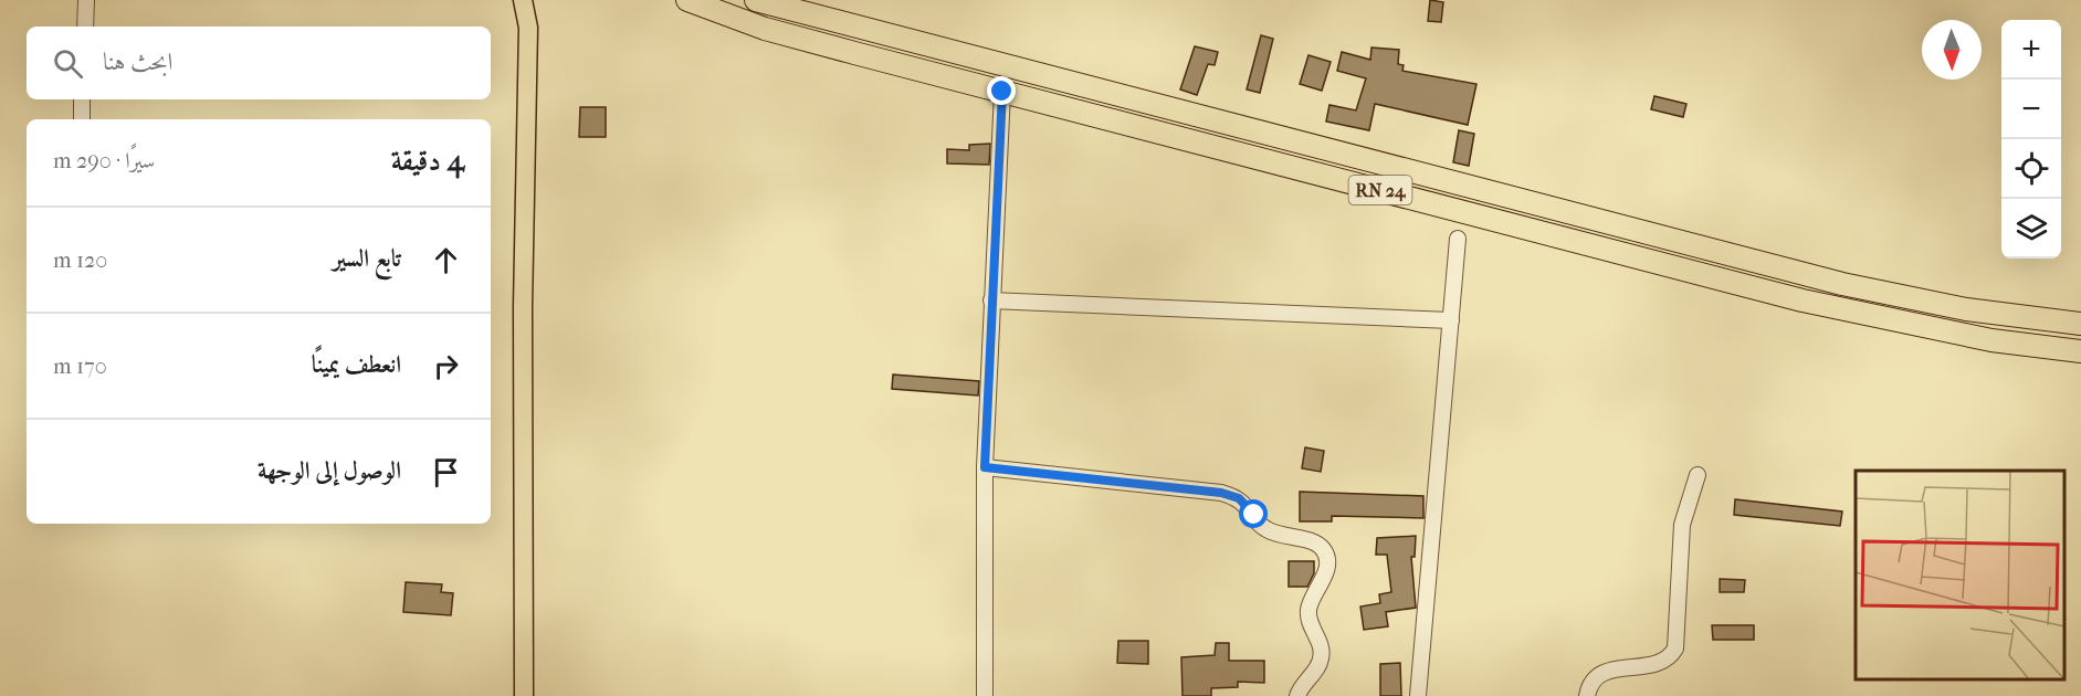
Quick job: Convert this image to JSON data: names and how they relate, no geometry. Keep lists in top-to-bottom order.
{
  "streets": {
    "highway": ["RN 24"]
  },
  "north": "bottom",
  "page": {
    "map_buttons": ["+", "−"],
    "search": "ابحث هنا",
    "heading": ["4 دقيقة", "سيرًا · 290 m"],
    "list": [
      ["تابع السير", "120 m"],
      ["انعطف يمينًا", "170 m"],
      "الوصول إلى الوجهة"
    ]
  }
}
